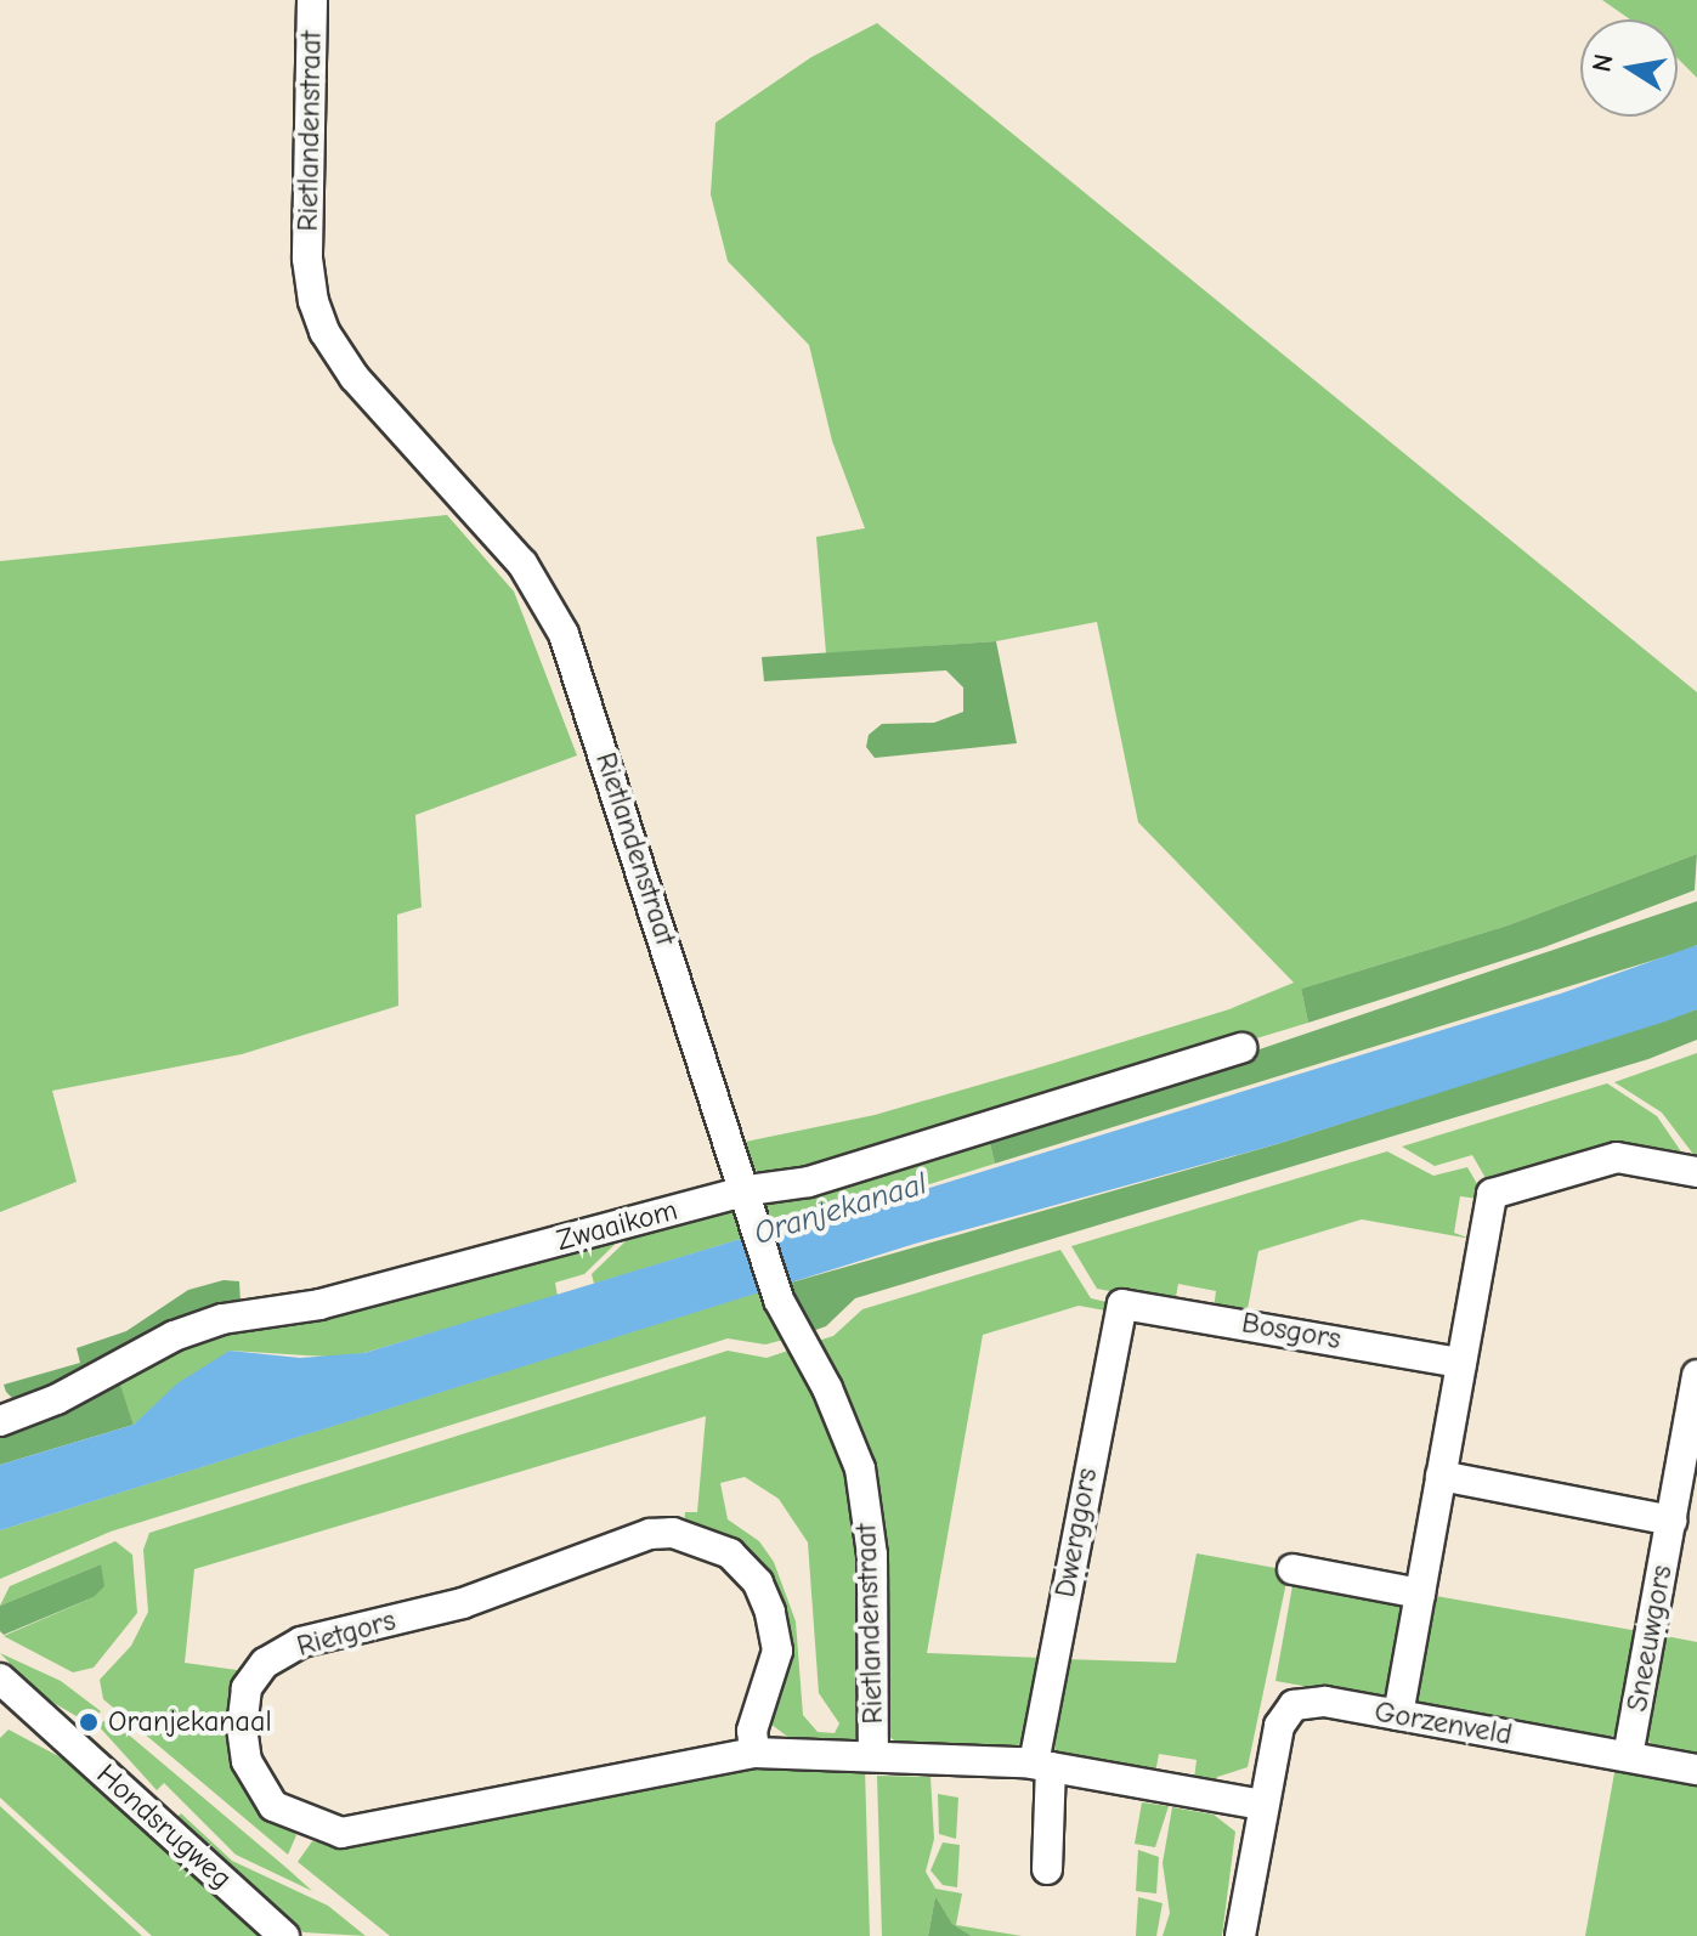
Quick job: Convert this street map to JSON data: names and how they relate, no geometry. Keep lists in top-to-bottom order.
{
  "streets": {
    "street": [
      "Rietlandenstraat",
      "Zwaaikom",
      "Bosgors",
      "Dwerggors",
      "Rietgors",
      "Sneeuwgors",
      "Gorzenveld",
      "Hondsrugweg"
    ]
  },
  "crossings": [
    ["Rietlandenstraat", "Zwaaikom"],
    ["Bosgors", "Dwerggors"],
    ["Sneeuwgors", "Gorzenveld"]
  ],
  "water": ["Oranjekanaal"],
  "places": ["Oranjekanaal"],
  "north": "left"
}
